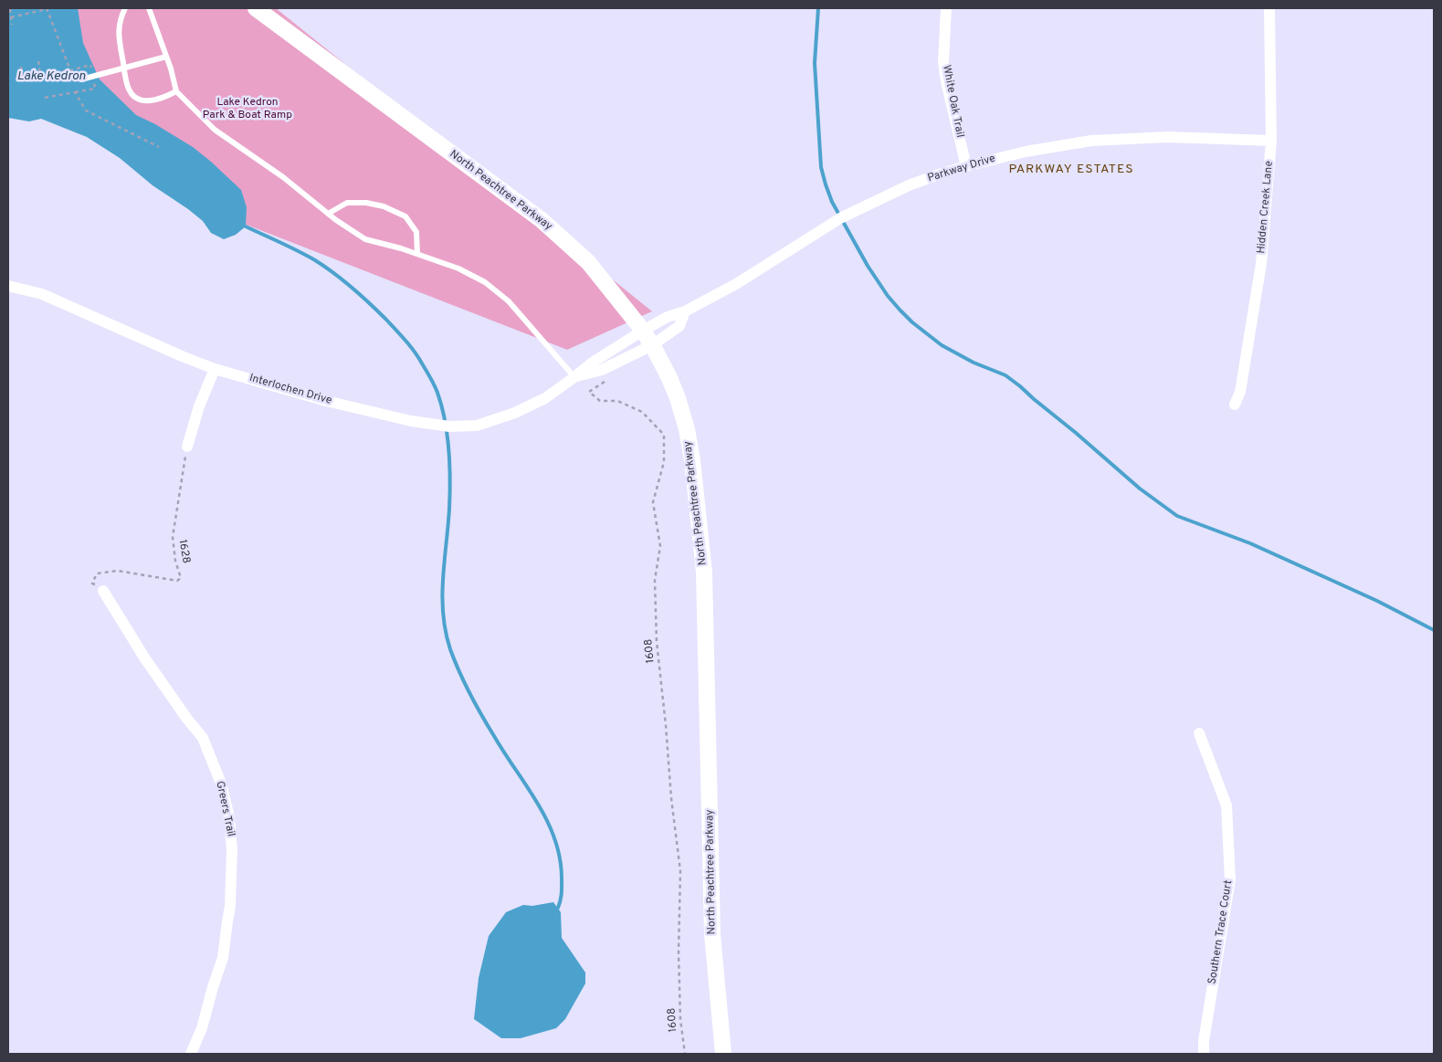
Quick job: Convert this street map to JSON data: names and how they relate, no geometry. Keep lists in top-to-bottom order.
{
  "streets": {
    "street": [
      "White Oak Trail",
      "Parkway Drive",
      "North Peachtree Parkway",
      "Hidden Creek Lane",
      "Interlochen Drive",
      "Greers Trail",
      "Southern Trace Court"
    ],
    "path": ["1628", "1608"]
  },
  "crossings": [
    ["White Oak Trail", "Parkway Drive"],
    ["Parkway Drive", "North Peachtree Parkway"],
    ["Parkway Drive", "Hidden Creek Lane"],
    ["Parkway Drive", "Interlochen Drive"],
    ["North Peachtree Parkway", "Interlochen Drive"],
    ["1628", "Greers Trail"]
  ],
  "districts": ["PARKWAY ESTATES"],
  "water": ["Lake Kedron"],
  "parks": ["Lake Kedron Park & Boat Ramp"]
}
